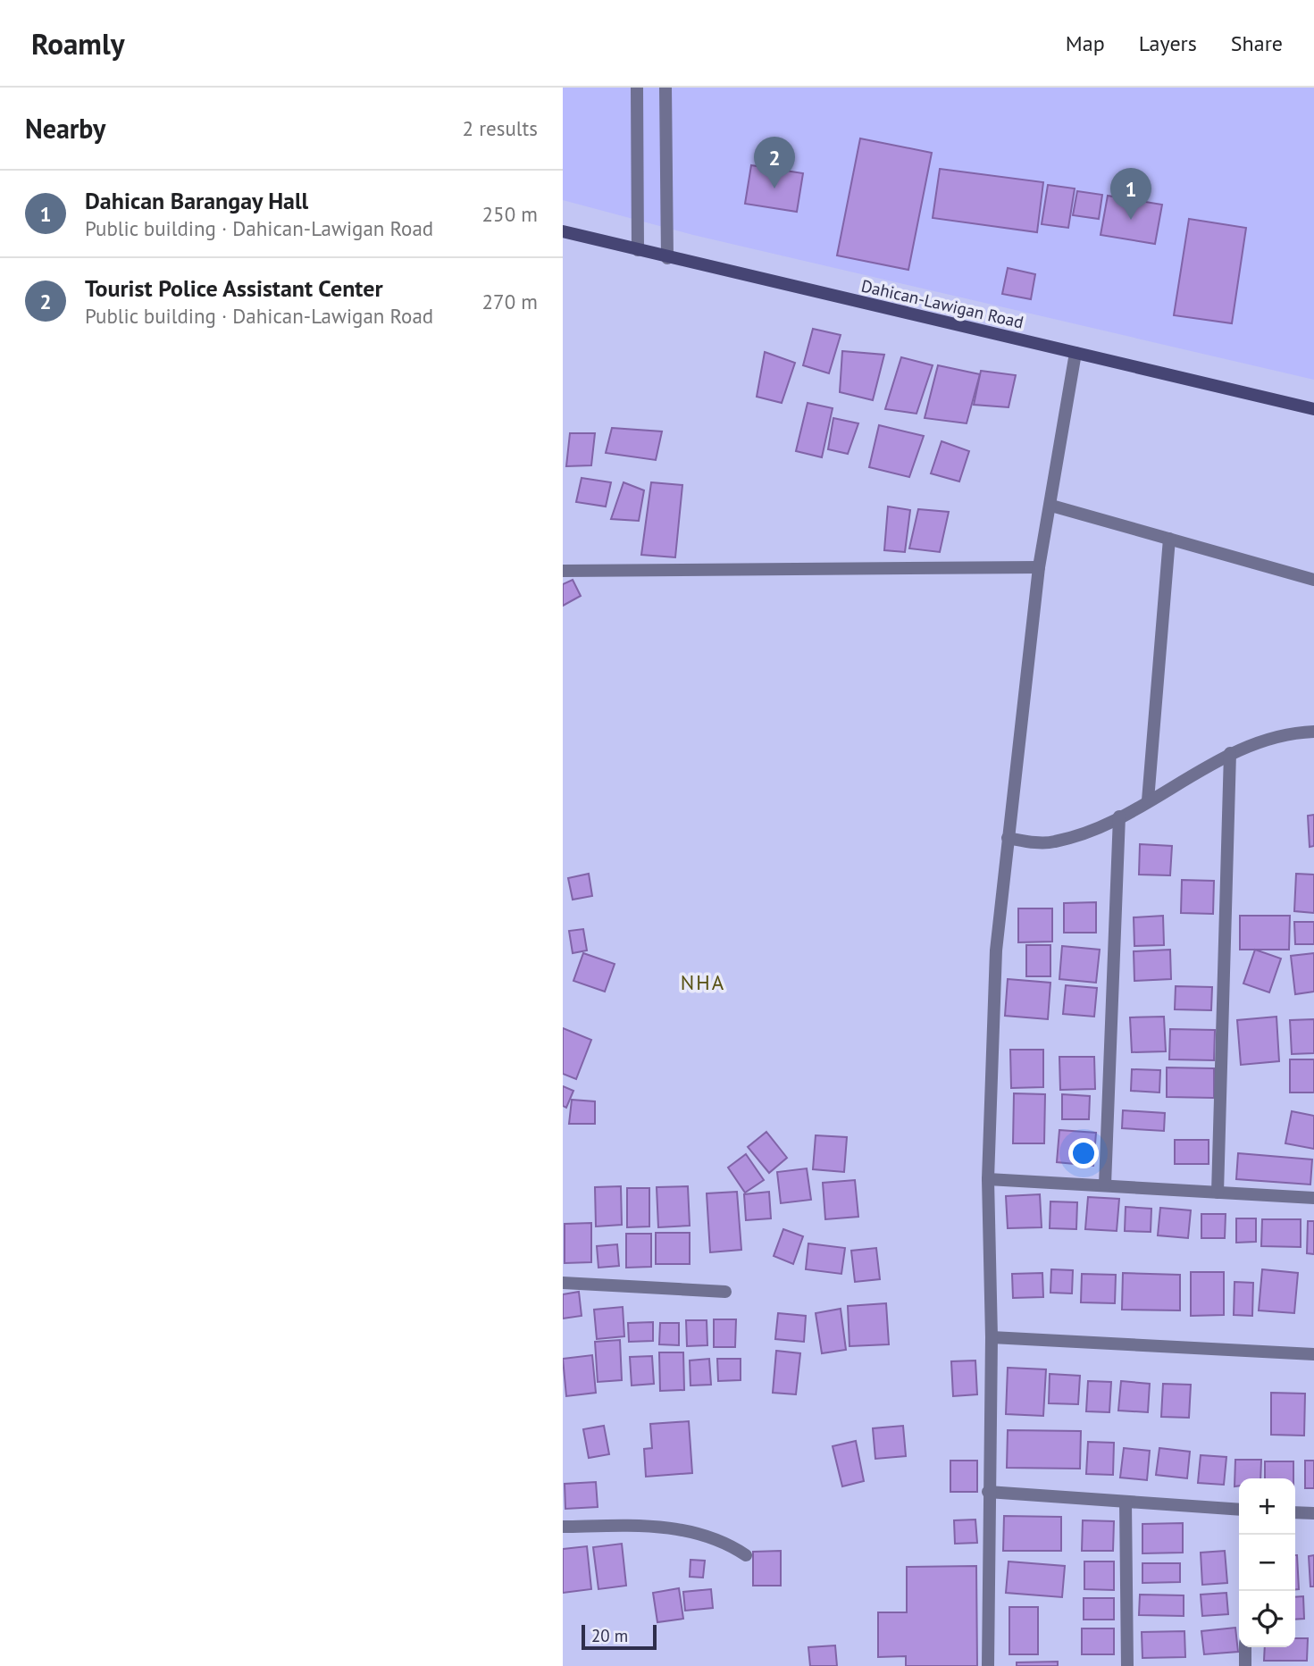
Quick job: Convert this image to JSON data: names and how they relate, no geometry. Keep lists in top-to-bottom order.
{
  "streets": {
    "main road": ["Dahican-Lawigan Road"]
  },
  "districts": ["NHA"],
  "scale_bar": "20 m",
  "page": {
    "header": "Roamly",
    "nav": ["Map", "Layers", "Share"],
    "heading": ["Nearby", "2 results"],
    "pins": ["2", "1"],
    "list": [
      {
        "mark": "1",
        "name": "Dahican Barangay Hall",
        "note": "Public building · Dahican-Lawigan Road",
        "value": "250 m"
      },
      {
        "mark": "2",
        "name": "Tourist Police Assistant Center",
        "note": "Public building · Dahican-Lawigan Road",
        "value": "270 m"
      }
    ],
    "map_buttons": ["+", "−"],
    "scale": "20 m"
  }
}
